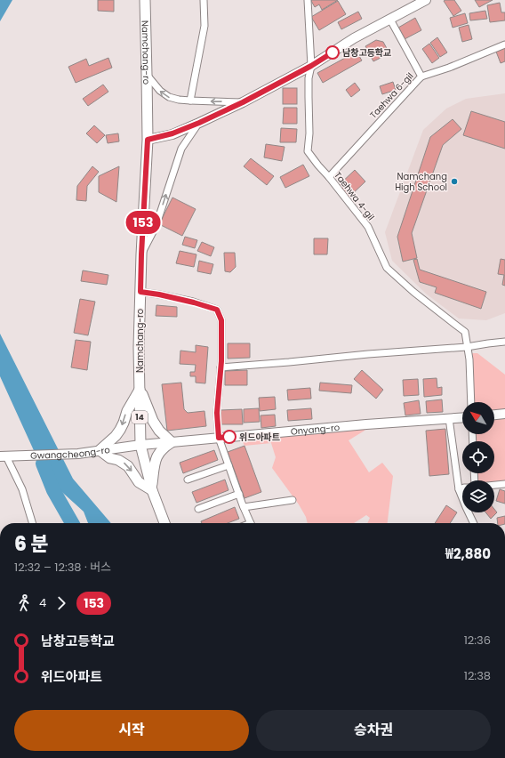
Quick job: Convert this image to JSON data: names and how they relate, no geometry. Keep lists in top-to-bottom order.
{
  "streets": {
    "main road": [
      "Namchang-ro",
      "14",
      "Onyang-ro",
      "Gwangcheong-ro"
    ],
    "street": ["Taehwa 6-gil", "Taehwa 4-gil"]
  },
  "crossings": [
    ["Namchang-ro", "Onyang-ro"],
    ["Namchang-ro", "Gwangcheong-ro"],
    ["Taehwa 6-gil", "Taehwa 4-gil"],
    ["Onyang-ro", "Gwangcheong-ro"]
  ],
  "places": ["남창고등학교", "Namchang High School", "위드아파트"],
  "lines": ["bus line 153"],
  "north": "top left",
  "page": {
    "on_map": "153",
    "heading": ["6 분", "12:32 – 12:38 · 버스", "₩2,880"],
    "legs": ["4", "153"],
    "list": [
      {
        "name": "남창고등학교",
        "value": "12:36"
      },
      {
        "name": "위드아파트",
        "value": "12:38"
      }
    ],
    "buttons": ["시작", "승차권"]
  }
}
